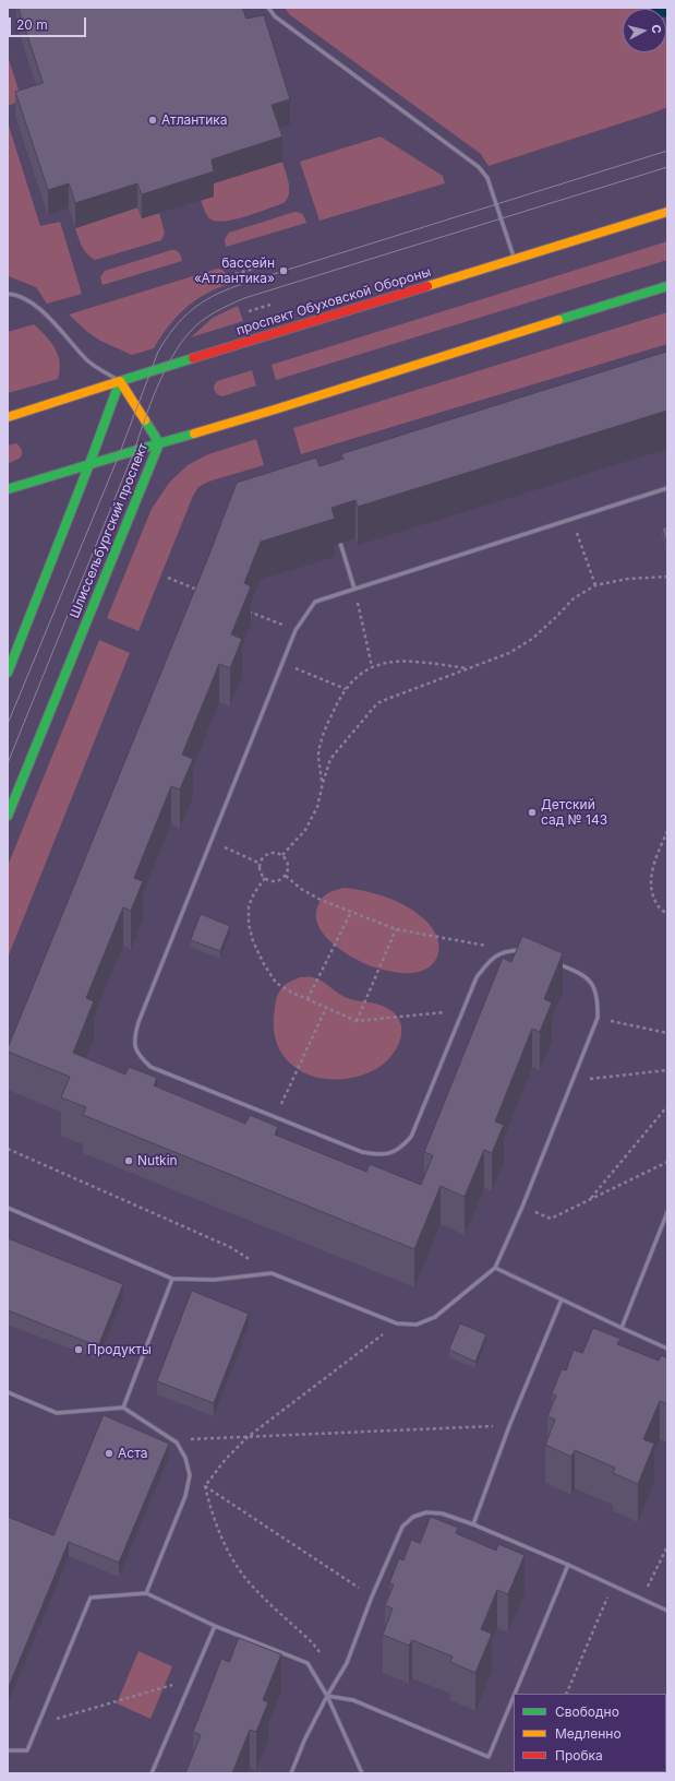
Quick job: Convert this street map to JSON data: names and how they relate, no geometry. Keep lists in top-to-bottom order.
{
  "streets": {
    "main road": ["проспект Обуховской Обороны", "Шлиссельбургский проспект"]
  },
  "crossings": [
    ["проспект Обуховской Обороны", "Шлиссельбургский проспект"]
  ],
  "places": [
    "Атлантика",
    "бассейн «Атлантика»",
    "Детский сад № 143",
    "Nutkin",
    "Продукты",
    "Аста"
  ],
  "legend": ["Свободно", "Медленно", "Пробка"],
  "scale_bar": "20 m",
  "north": "right"
}
